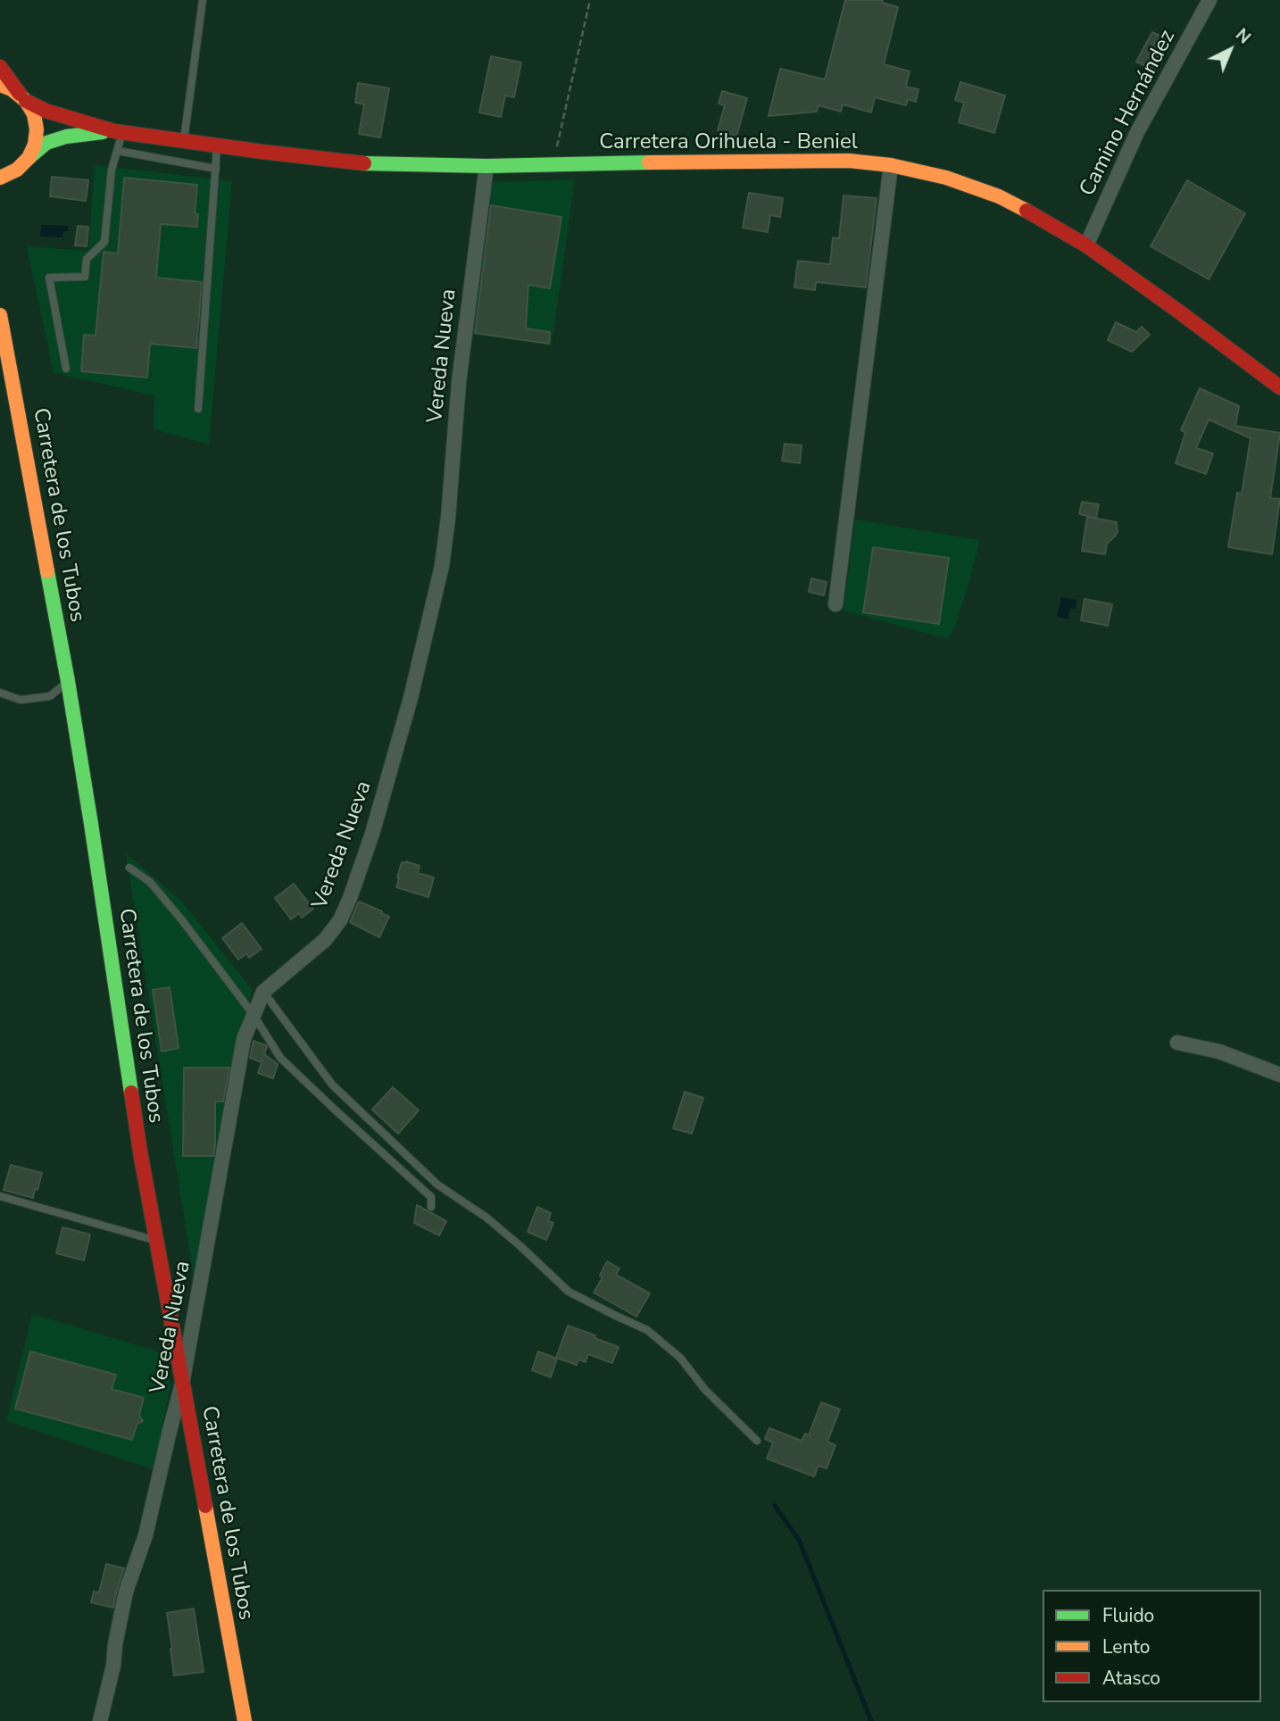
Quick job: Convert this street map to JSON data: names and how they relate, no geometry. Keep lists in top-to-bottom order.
{
  "streets": {
    "main road": ["Carretera Orihuela - Beniel", "Carretera de los Tubos"],
    "street": ["Camino Hernández", "Vereda Nueva"]
  },
  "crossings": [
    ["Camino Hernández", "Carretera Orihuela - Beniel"],
    ["Carretera Orihuela - Beniel", "Vereda Nueva"],
    ["Vereda Nueva", "Carretera de los Tubos"]
  ],
  "legend": ["Fluido", "Lento", "Atasco"],
  "north": "top right"
}
